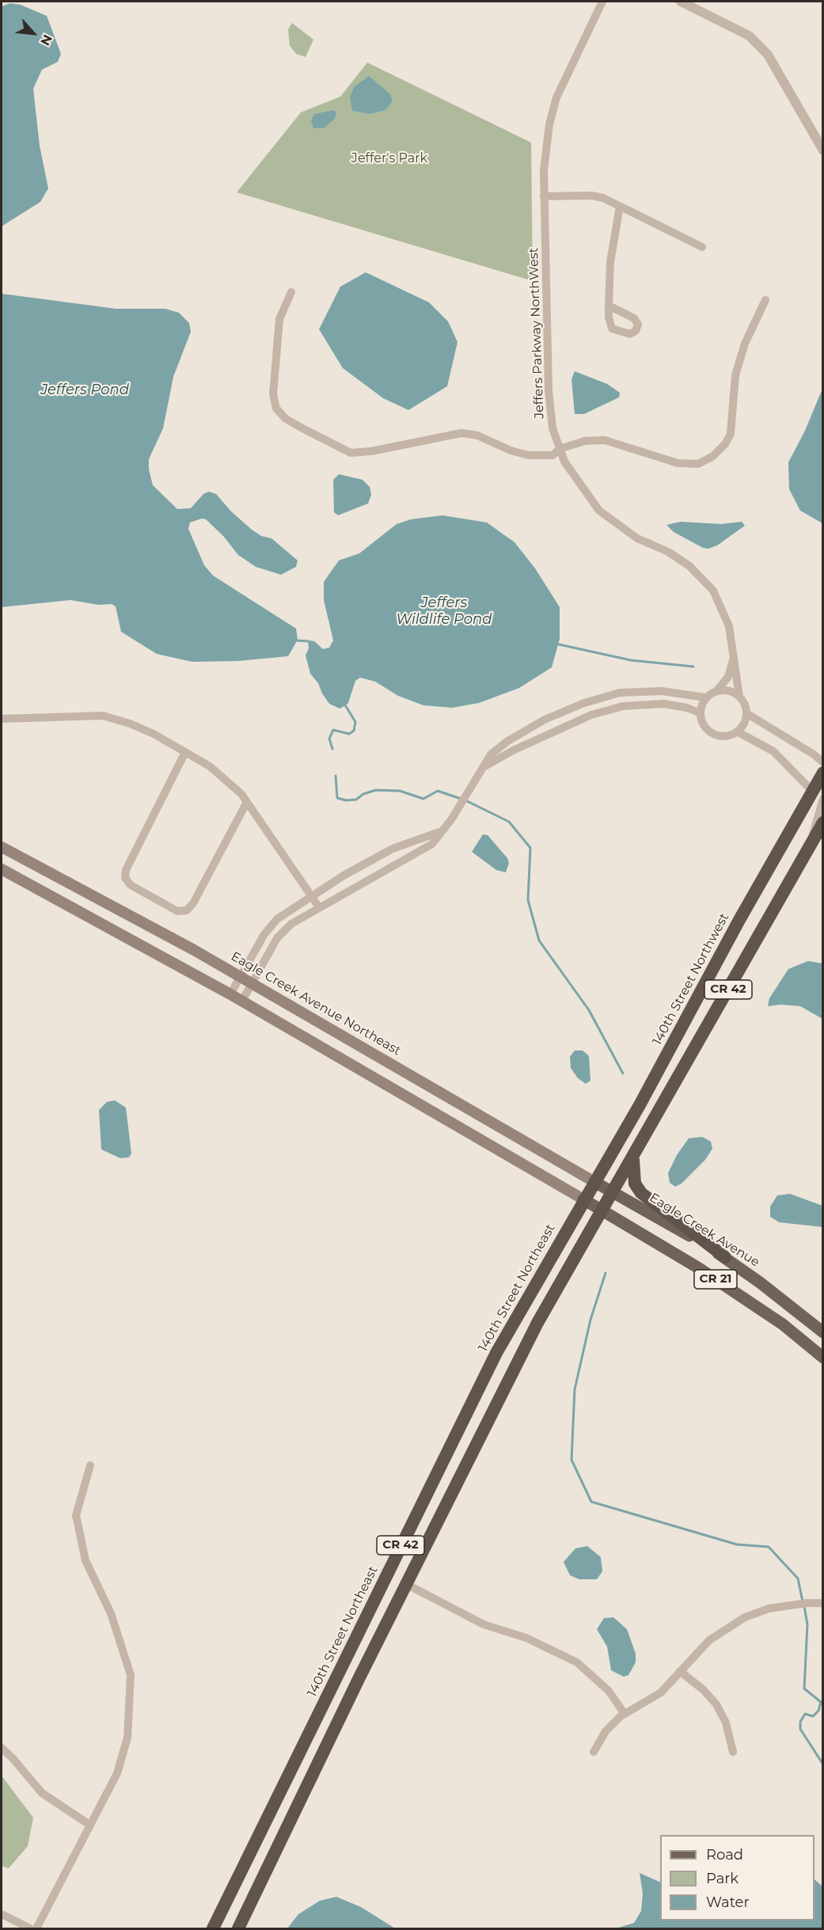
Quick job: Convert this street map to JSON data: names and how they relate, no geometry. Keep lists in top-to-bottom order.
{
  "streets": {
    "highway": ["140th Street Northwest", "CR 42", "140th Street Northeast"],
    "main road": ["Eagle Creek Avenue Northeast", "Eagle Creek Avenue", "CR 21"],
    "street": ["Jeffers Parkway NorthWest"]
  },
  "crossings": [
    ["140th Street Northwest", "Eagle Creek Avenue Northeast"],
    ["140th Street Northwest", "CR 21"],
    ["140th Street Northwest", "140th Street Northeast"],
    ["CR 42", "Eagle Creek Avenue Northeast"],
    ["CR 42", "Eagle Creek Avenue"],
    ["CR 42", "CR 21"],
    ["Eagle Creek Avenue Northeast", "Eagle Creek Avenue"],
    ["CR 21", "140th Street Northeast"]
  ],
  "water": ["Jeffers Pond", "Jeffers Wildlife Pond"],
  "parks": ["Jeffer's Park"],
  "legend": ["Road", "Park", "Water"],
  "north": "bottom right"
}
